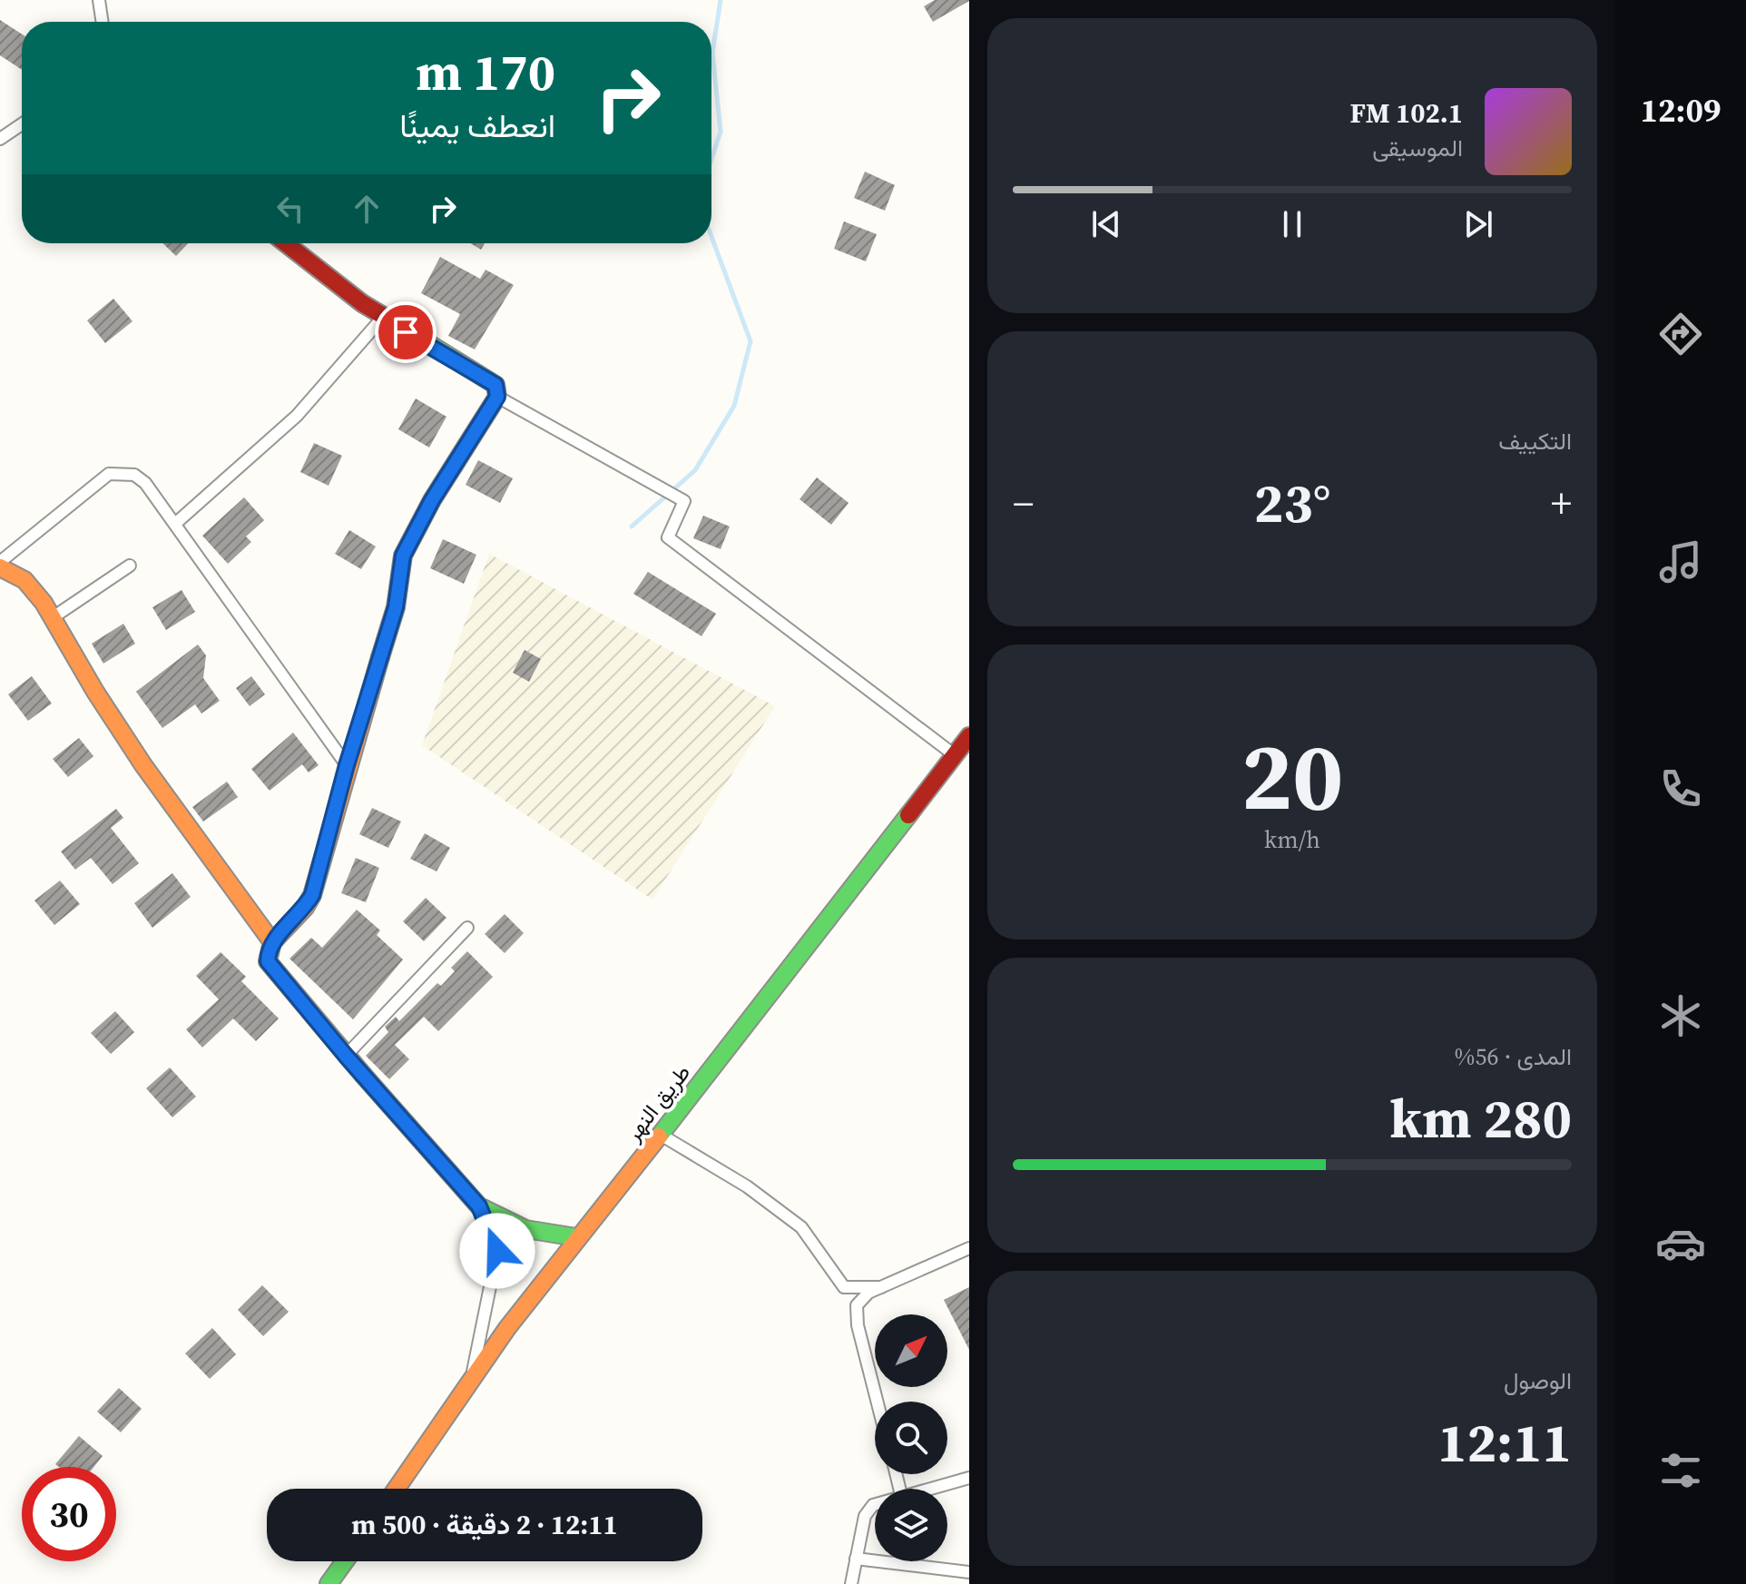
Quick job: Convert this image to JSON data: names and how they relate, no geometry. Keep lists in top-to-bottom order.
{
  "streets": {
    "street": ["طريق النهر"]
  },
  "north": "top right",
  "page": {
    "tabs": "12:09",
    "turn": ["170 m", "انعطف يمينًا"],
    "song": ["102.1 FM", "الموسيقى"],
    "tile": [
      "التكييف",
      ["20", "km/h"],
      ["المدى · 56%", "280 km"],
      ["الوصول", "12:11"]
    ],
    "heat": ["−", "23°", "+"],
    "limit": "30",
    "trip": "12:11 · 2 دقيقة · 500 m"
  }
}
